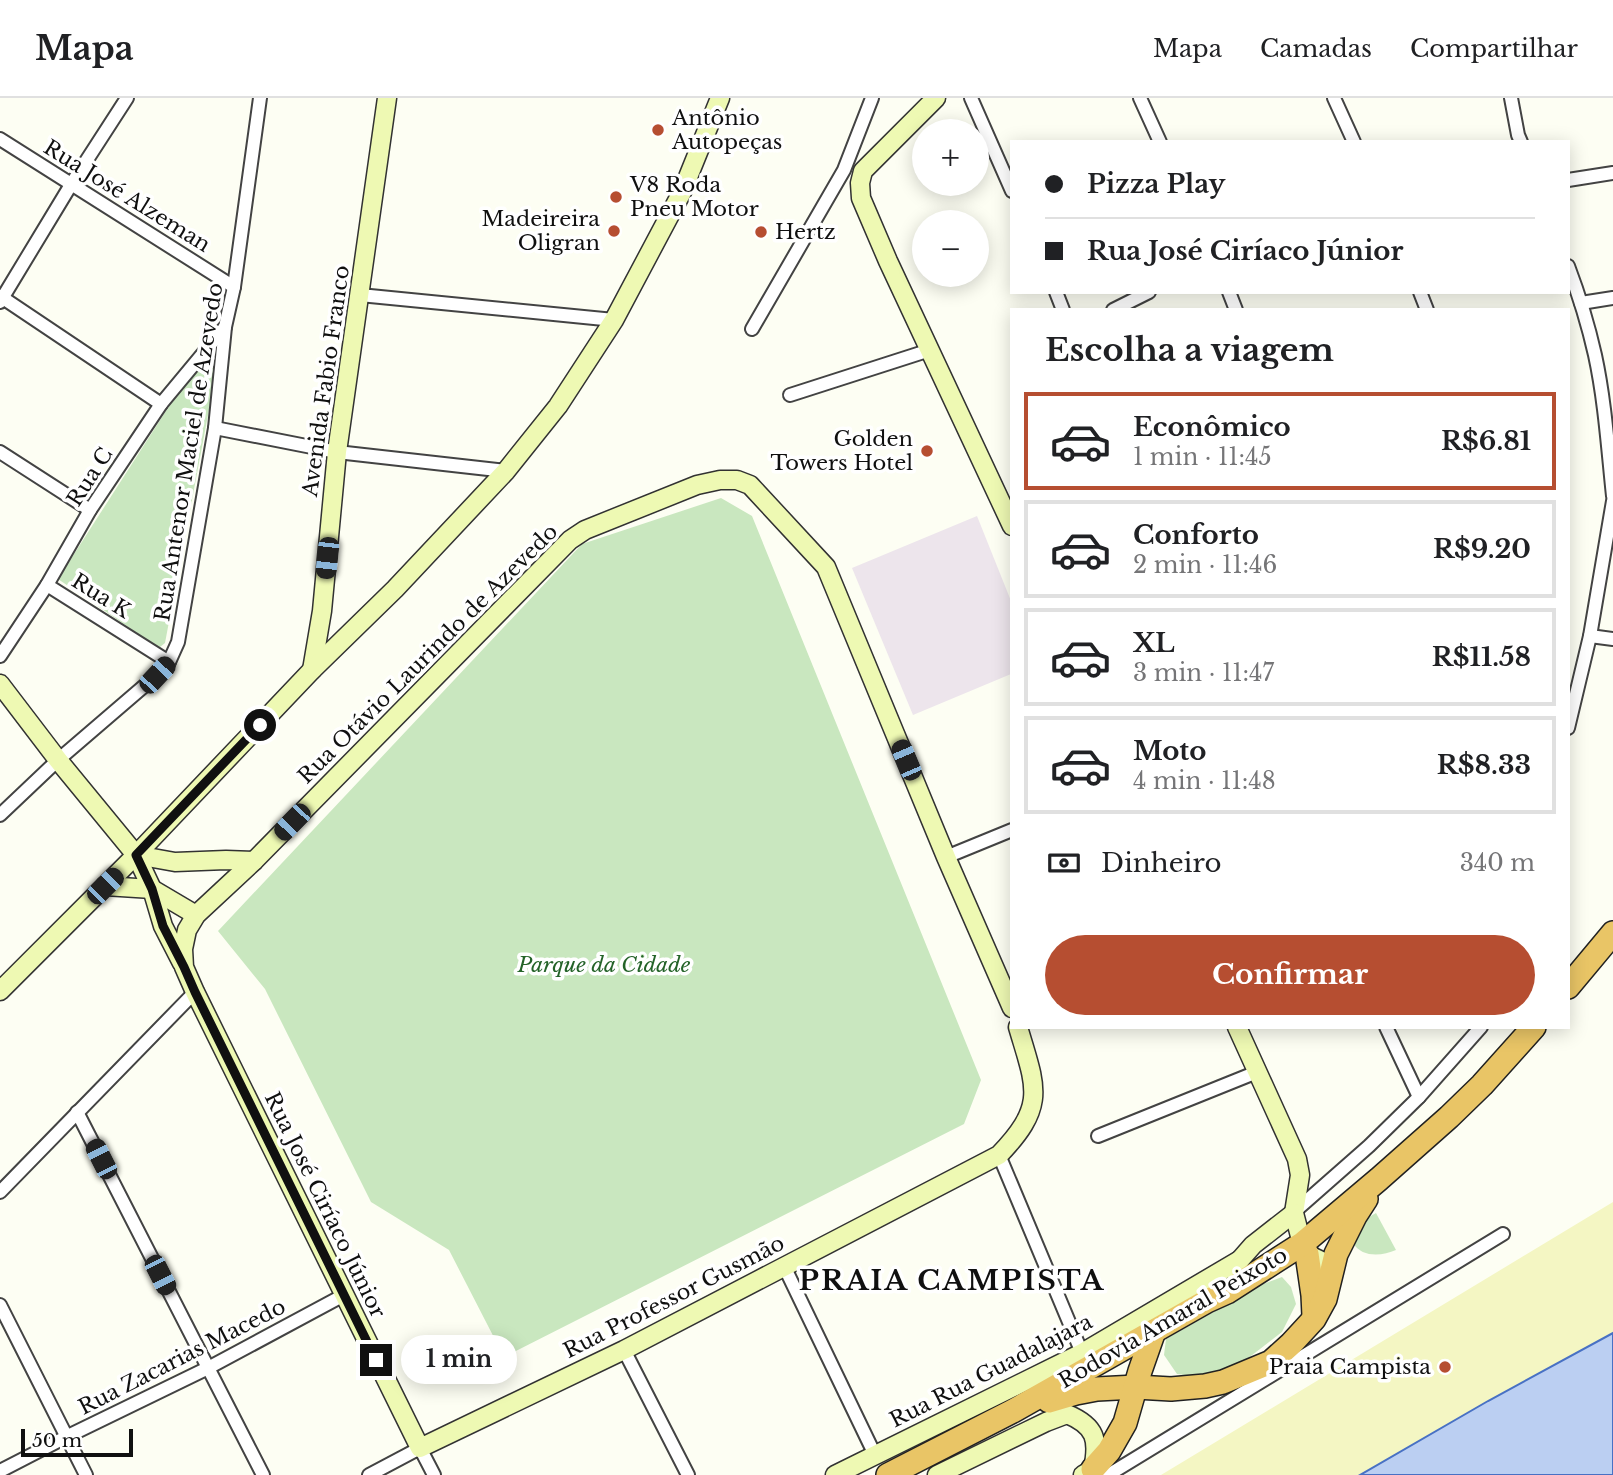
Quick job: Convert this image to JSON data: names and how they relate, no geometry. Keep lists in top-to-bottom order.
{
  "streets": {
    "highway": ["Rodovia Amaral Peixoto"],
    "street": [
      "Rua José Alzeman",
      "Avenida Fabio Franco",
      "Rua Antenor Maciel de Azevedo",
      "Rua C",
      "Rua K",
      "Rua Otávio Laurindo de Azevedo",
      "Rua José Ciríaco Júnior",
      "Rua Professor Gusmão",
      "Rua Zacarias Macedo",
      "Rua Rua Guadalajara"
    ]
  },
  "crossings": [
    ["Rua José Alzeman", "Rua Antenor Maciel de Azevedo"],
    ["Rua Antenor Maciel de Azevedo", "Rua C"],
    ["Rua Antenor Maciel de Azevedo", "Rua K"],
    ["Rua C", "Rua K"],
    ["Rua Otávio Laurindo de Azevedo", "Rua José Ciríaco Júnior"],
    ["Rua José Ciríaco Júnior", "Rua Professor Gusmão"],
    ["Rua José Ciríaco Júnior", "Rua Zacarias Macedo"]
  ],
  "districts": ["PRAIA CAMPISTA"],
  "parks": ["Parque da Cidade"],
  "places": [
    "Antônio Autopeças",
    "V8 Roda Pneu Motor",
    "Madeireira Oligran",
    "Hertz",
    "Golden Towers Hotel",
    "Praia Campista"
  ],
  "scale_bar": "50 m",
  "page": {
    "header": "Mapa",
    "nav": ["Mapa", "Camadas", "Compartilhar"],
    "map_buttons": ["+", "−"],
    "banner": ["Pizza Play", "Rua José Ciríaco Júnior"],
    "heading": "Escolha a viagem",
    "list": [
      {
        "name": "Econômico",
        "note": "1 min · 11:45",
        "value": "R$6.81"
      },
      {
        "name": "Conforto",
        "note": "2 min · 11:46",
        "value": "R$9.20"
      },
      {
        "name": "XL",
        "note": "3 min · 11:47",
        "value": "R$11.58"
      },
      {
        "name": "Moto",
        "note": "4 min · 11:48",
        "value": "R$8.33"
      }
    ],
    "pay": ["Dinheiro", "340 m"],
    "buttons": "Confirmar",
    "bubble": "1 min",
    "scale": "50 m"
  }
}
